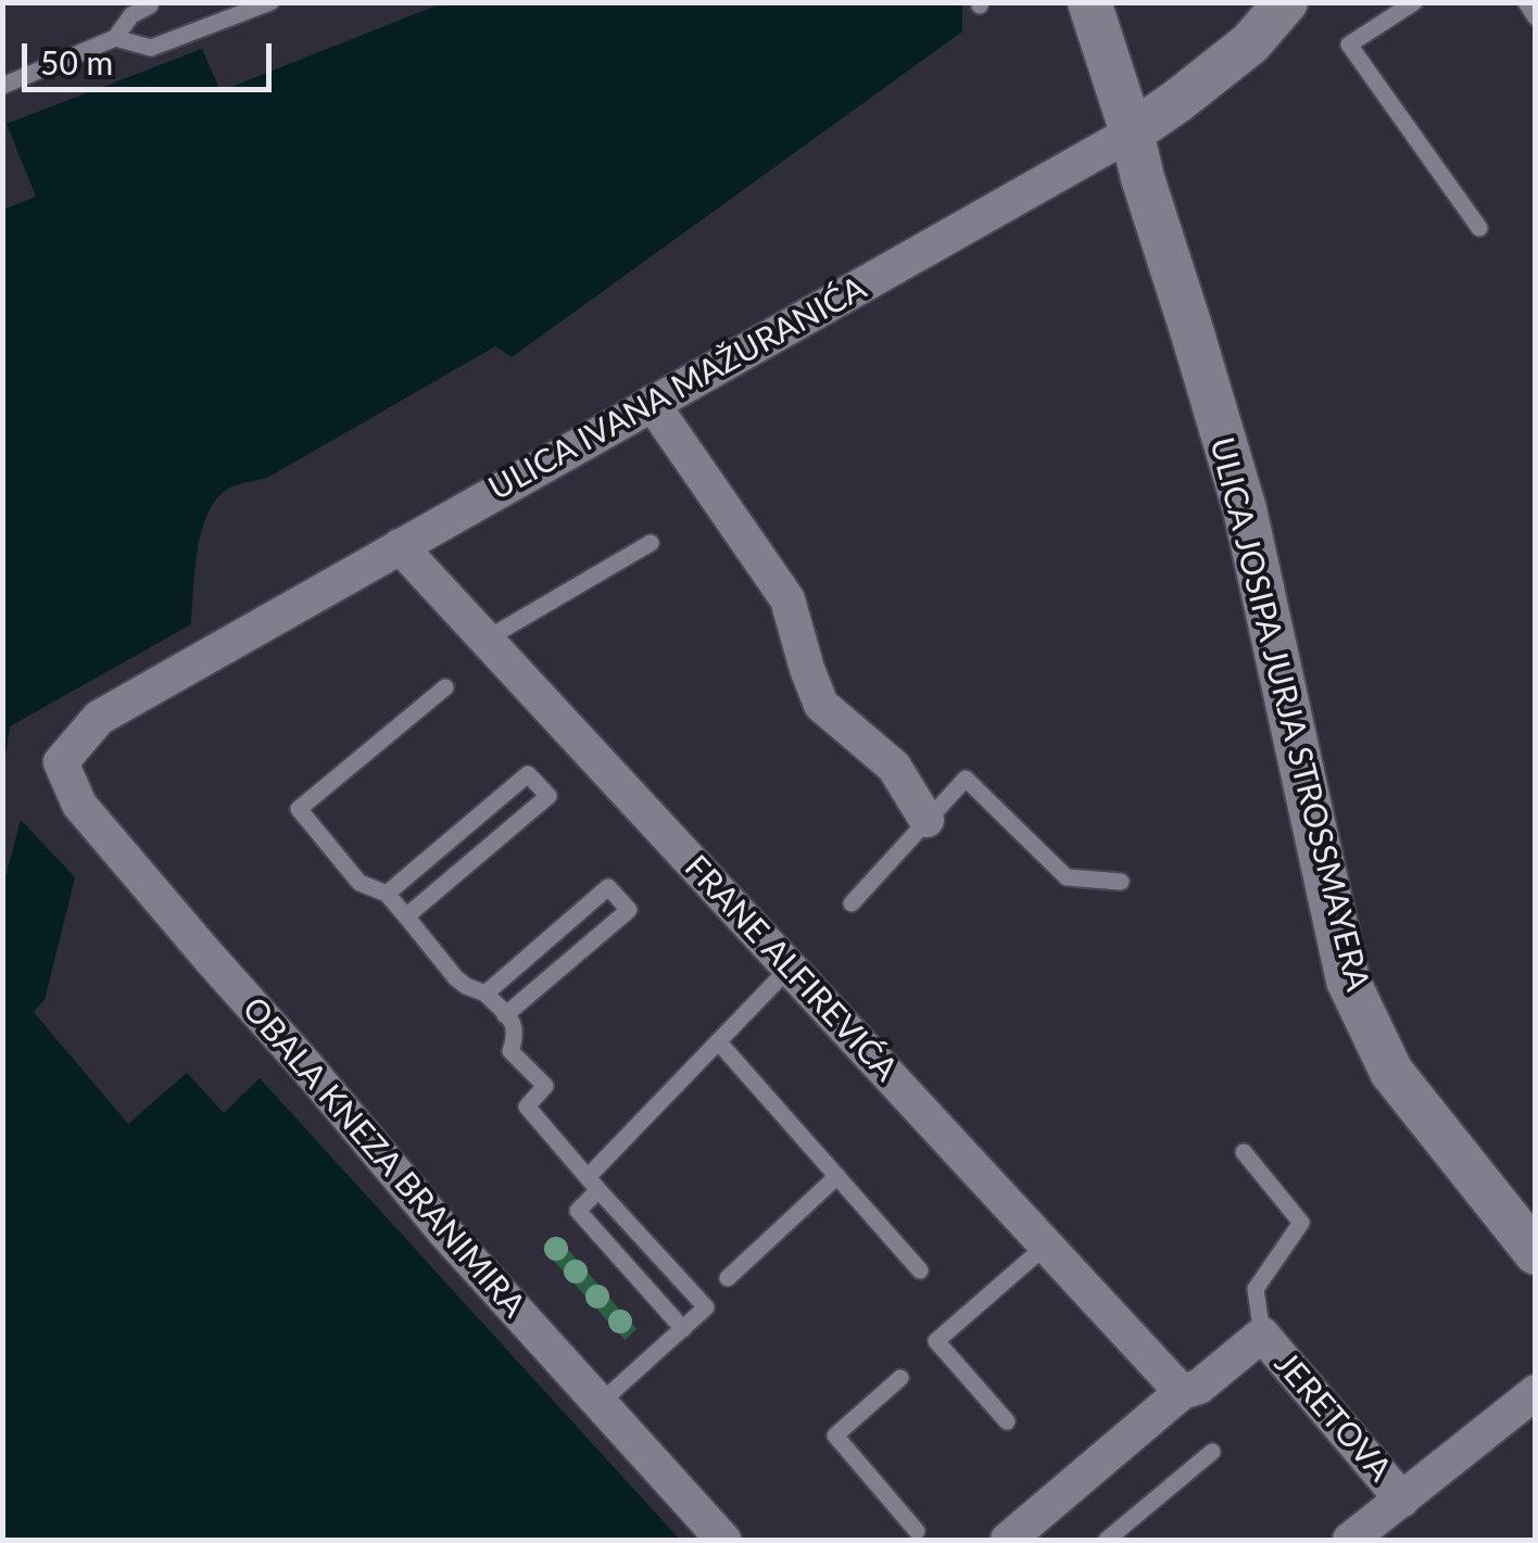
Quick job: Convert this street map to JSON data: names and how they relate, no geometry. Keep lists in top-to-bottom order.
{
  "streets": {
    "street": [
      "ULICA IVANA MAŽURANIĆA",
      "ULICA JOSIPA JURJA STROSSMAYERA",
      "FRANE ALFIREVIĆA",
      "OBALA KNEZA BRANIMIRA",
      "JERETOVA"
    ]
  },
  "crossings": [
    ["ULICA IVANA MAŽURANIĆA", "ULICA JOSIPA JURJA STROSSMAYERA"],
    ["ULICA IVANA MAŽURANIĆA", "FRANE ALFIREVIĆA"],
    ["ULICA IVANA MAŽURANIĆA", "OBALA KNEZA BRANIMIRA"]
  ],
  "scale_bar": "50 m"
}
